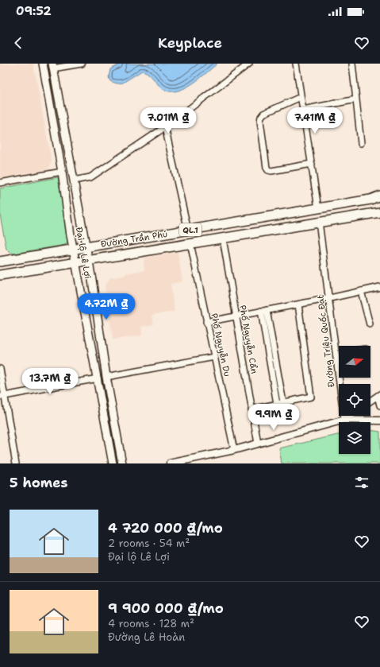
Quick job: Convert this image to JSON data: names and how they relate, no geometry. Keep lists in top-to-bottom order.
{
  "streets": {
    "highway": ["QL.1", "Đường Trần Phú"],
    "main road": ["Đại lộ Lê Lợi"],
    "street": ["Phố Nguyễn Cẩn", "Đường Triệu Quốc Đạt", "Phố Nguyễn Du"]
  },
  "crossings": [
    ["Đường Trần Phú", "Đại lộ Lê Lợi"],
    ["Đường Trần Phú", "Phố Nguyễn Cẩn"],
    ["Đường Trần Phú", "Đường Triệu Quốc Đạt"],
    ["Đường Trần Phú", "Phố Nguyễn Du"]
  ],
  "north": "right",
  "page": {
    "status": "09:52",
    "header": "Keyplace",
    "price": [
      "7.01M ₫",
      "7.41M ₫",
      "4.72M ₫",
      "13.7M ₫",
      "9.9M ₫"
    ],
    "heading": "5 homes",
    "list": [
      {
        "name": "4 720 000 ₫/mo",
        "note": "2 rooms · 54 m² · Đại lộ Lê Lợi"
      },
      {
        "name": "9 900 000 ₫/mo",
        "note": "4 rooms · 128 m² · Đường Lê Hoàn"
      }
    ]
  }
}
